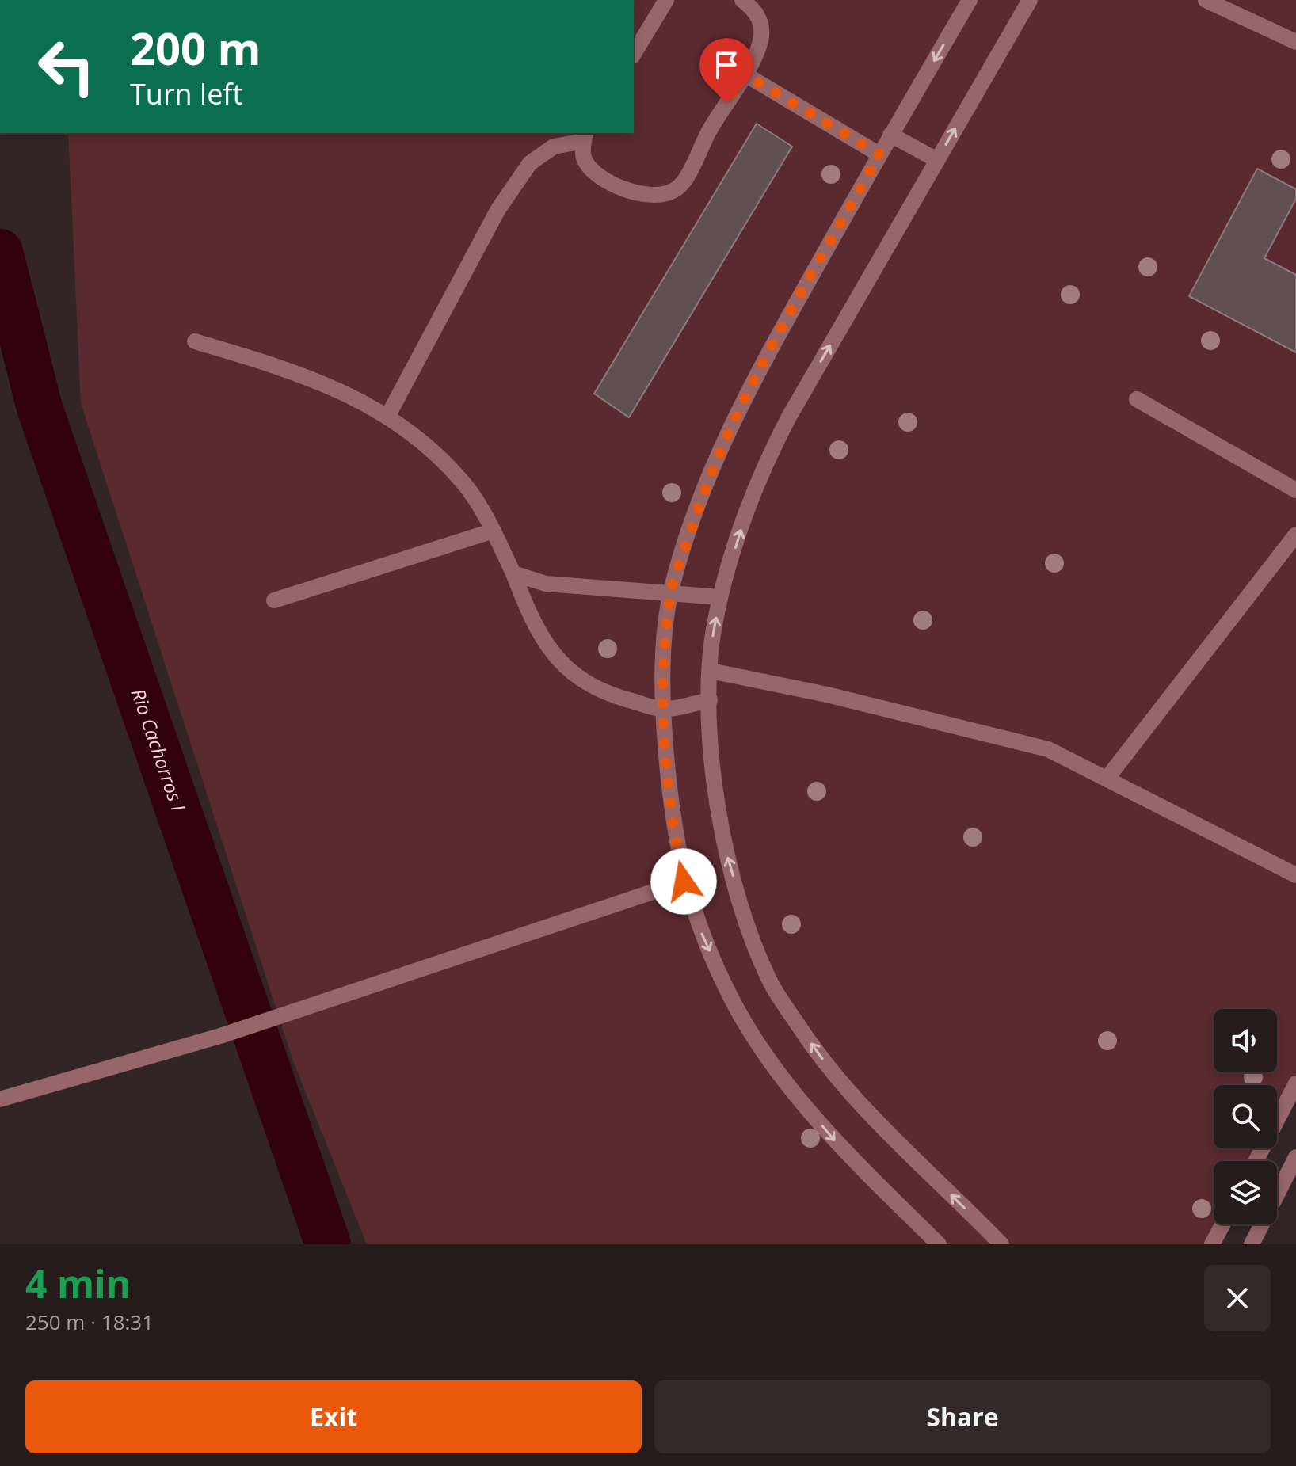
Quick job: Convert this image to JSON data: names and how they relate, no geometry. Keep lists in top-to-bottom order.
{
  "water": ["Rio Cachorros I"],
  "page": {
    "turn": ["200 m", "Turn left"],
    "heading": ["4 min", "250 m · 18:31"],
    "buttons": ["Exit", "Share"]
  }
}
